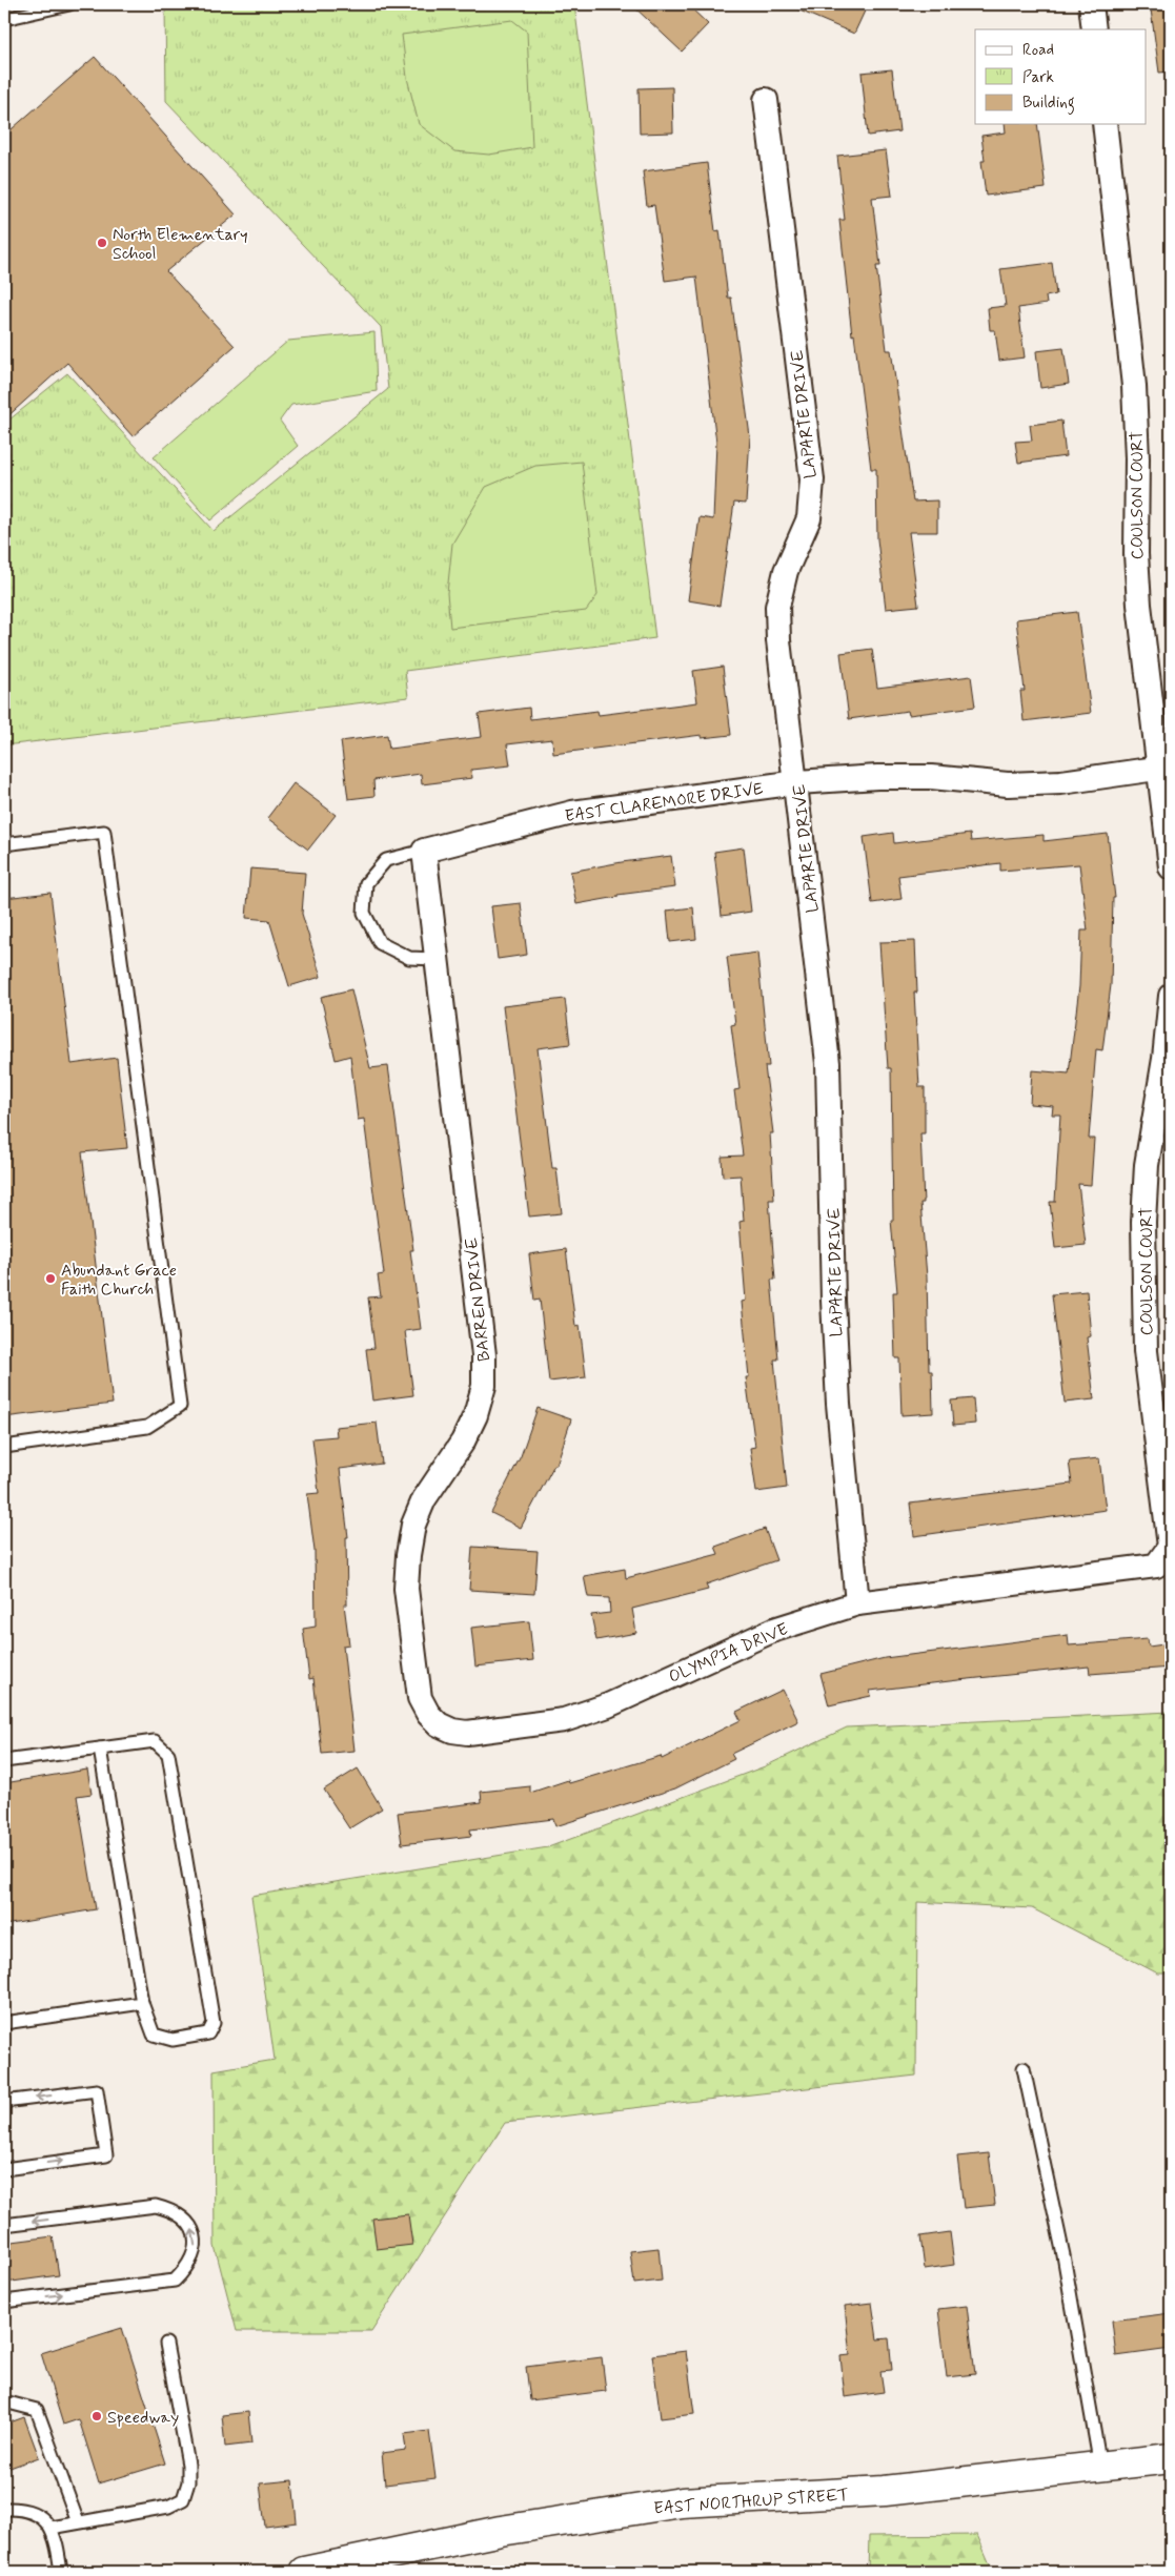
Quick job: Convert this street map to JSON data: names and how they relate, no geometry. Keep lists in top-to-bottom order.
{
  "streets": {
    "street": [
      "LAPARTE DRIVE",
      "COULSON COURT",
      "EAST CLAREMORE DRIVE",
      "BARREN DRIVE",
      "OLYMPIA DRIVE",
      "EAST NORTHRUP STREET"
    ]
  },
  "crossings": [
    ["LAPARTE DRIVE", "EAST CLAREMORE DRIVE"],
    ["LAPARTE DRIVE", "OLYMPIA DRIVE"],
    ["COULSON COURT", "EAST CLAREMORE DRIVE"],
    ["COULSON COURT", "OLYMPIA DRIVE"],
    ["EAST CLAREMORE DRIVE", "BARREN DRIVE"],
    ["BARREN DRIVE", "OLYMPIA DRIVE"]
  ],
  "places": ["North Elementary School", "Abundant Grace Faith Church", "Speedway"],
  "legend": ["Road", "Park", "Building"]
}
